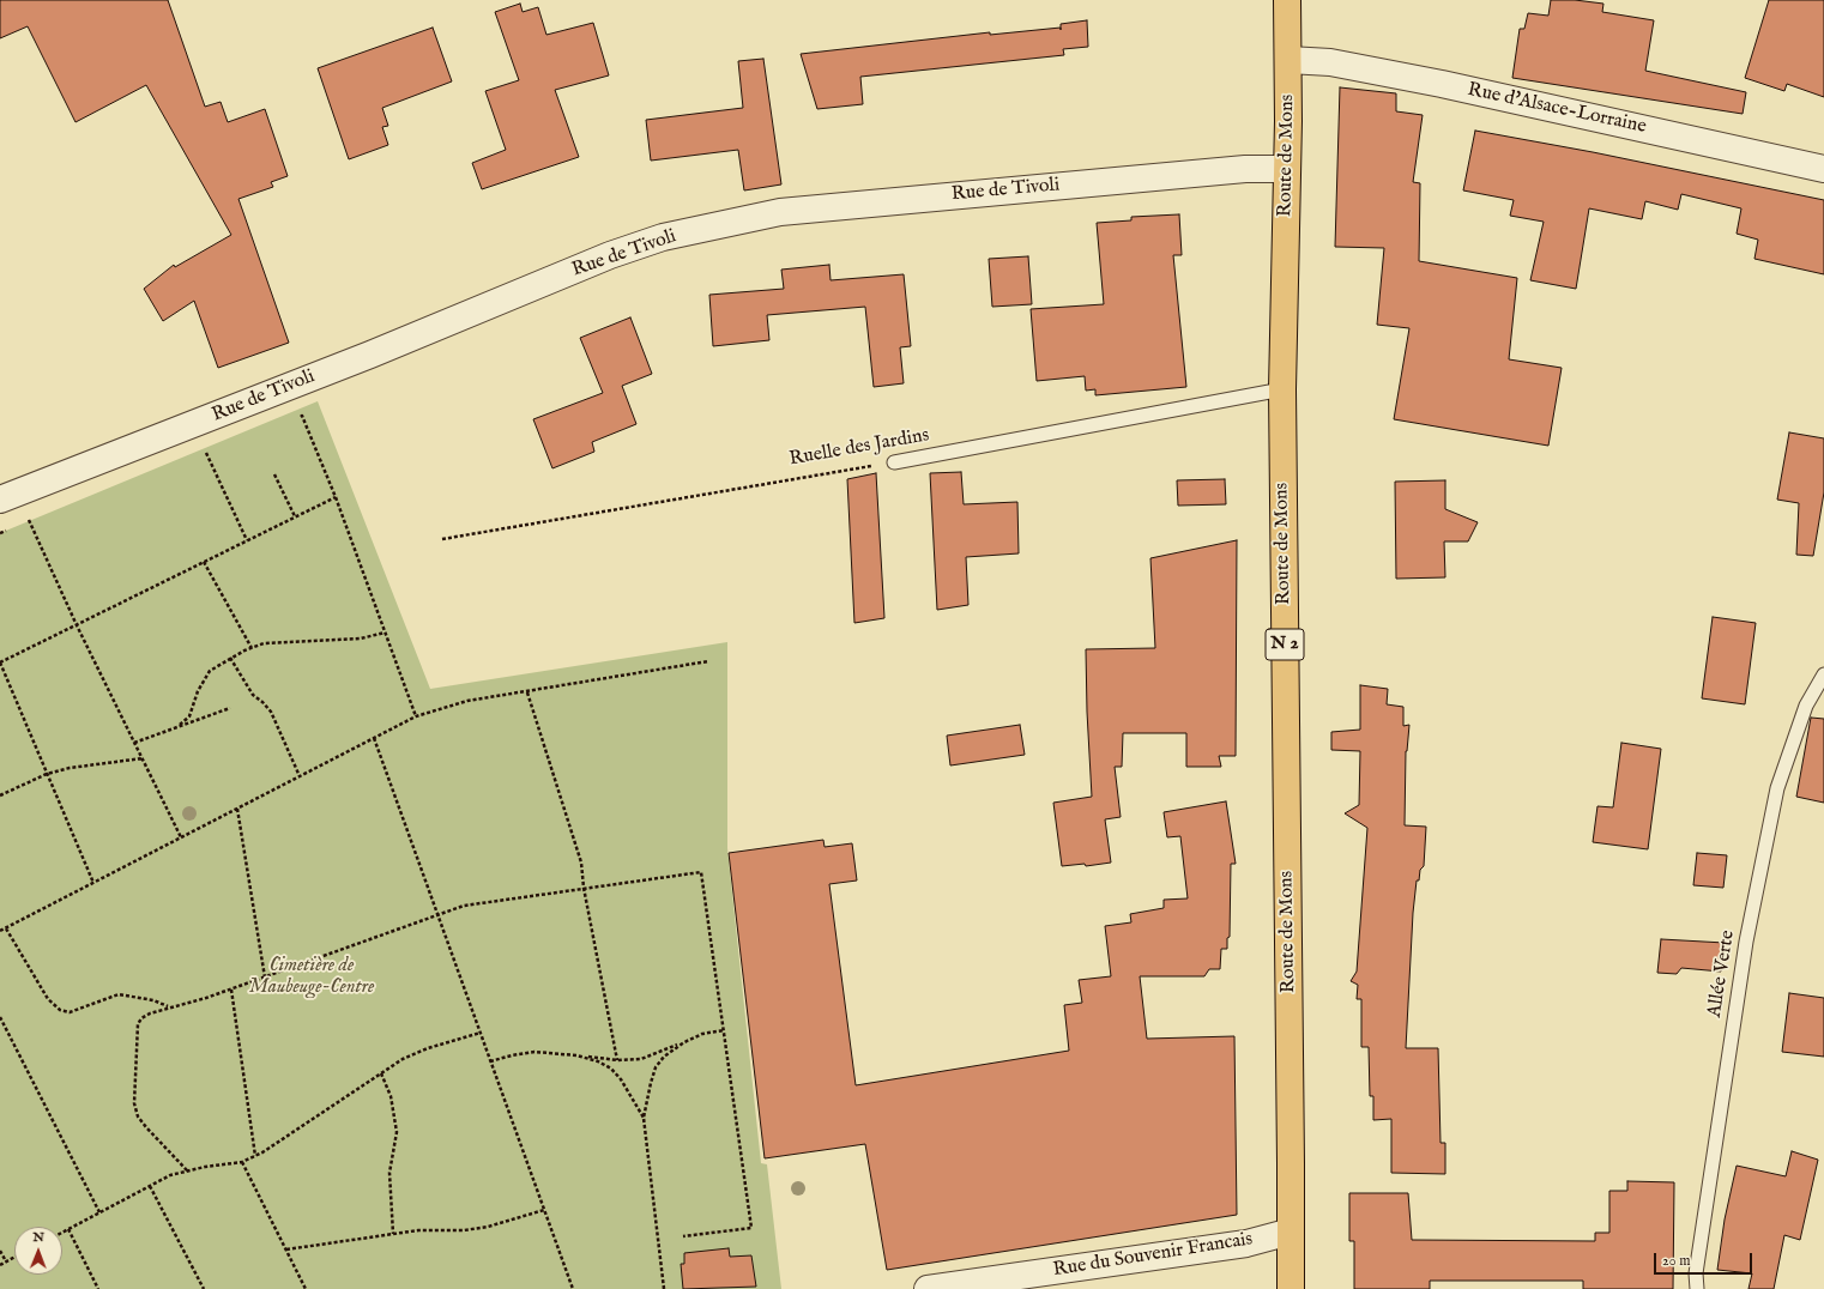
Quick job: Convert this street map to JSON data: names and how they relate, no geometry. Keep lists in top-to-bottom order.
{
  "streets": {
    "main road": ["Route de Mons", "N 2"],
    "street": ["Rue d'Alsace-Lorraine", "Rue de Tivoli", "Rue du Souvenir Francais"],
    "lane": ["Ruelle des Jardins", "Allée Verte"]
  },
  "crossings": [
    ["Rue d'Alsace-Lorraine", "Route de Mons"],
    ["Route de Mons", "Rue de Tivoli"],
    ["Route de Mons", "Ruelle des Jardins"],
    ["Route de Mons", "Rue du Souvenir Francais"]
  ],
  "parks": ["Cimetière de Maubeuge-Centre"],
  "scale_bar": "20 m",
  "north": "top"
}
